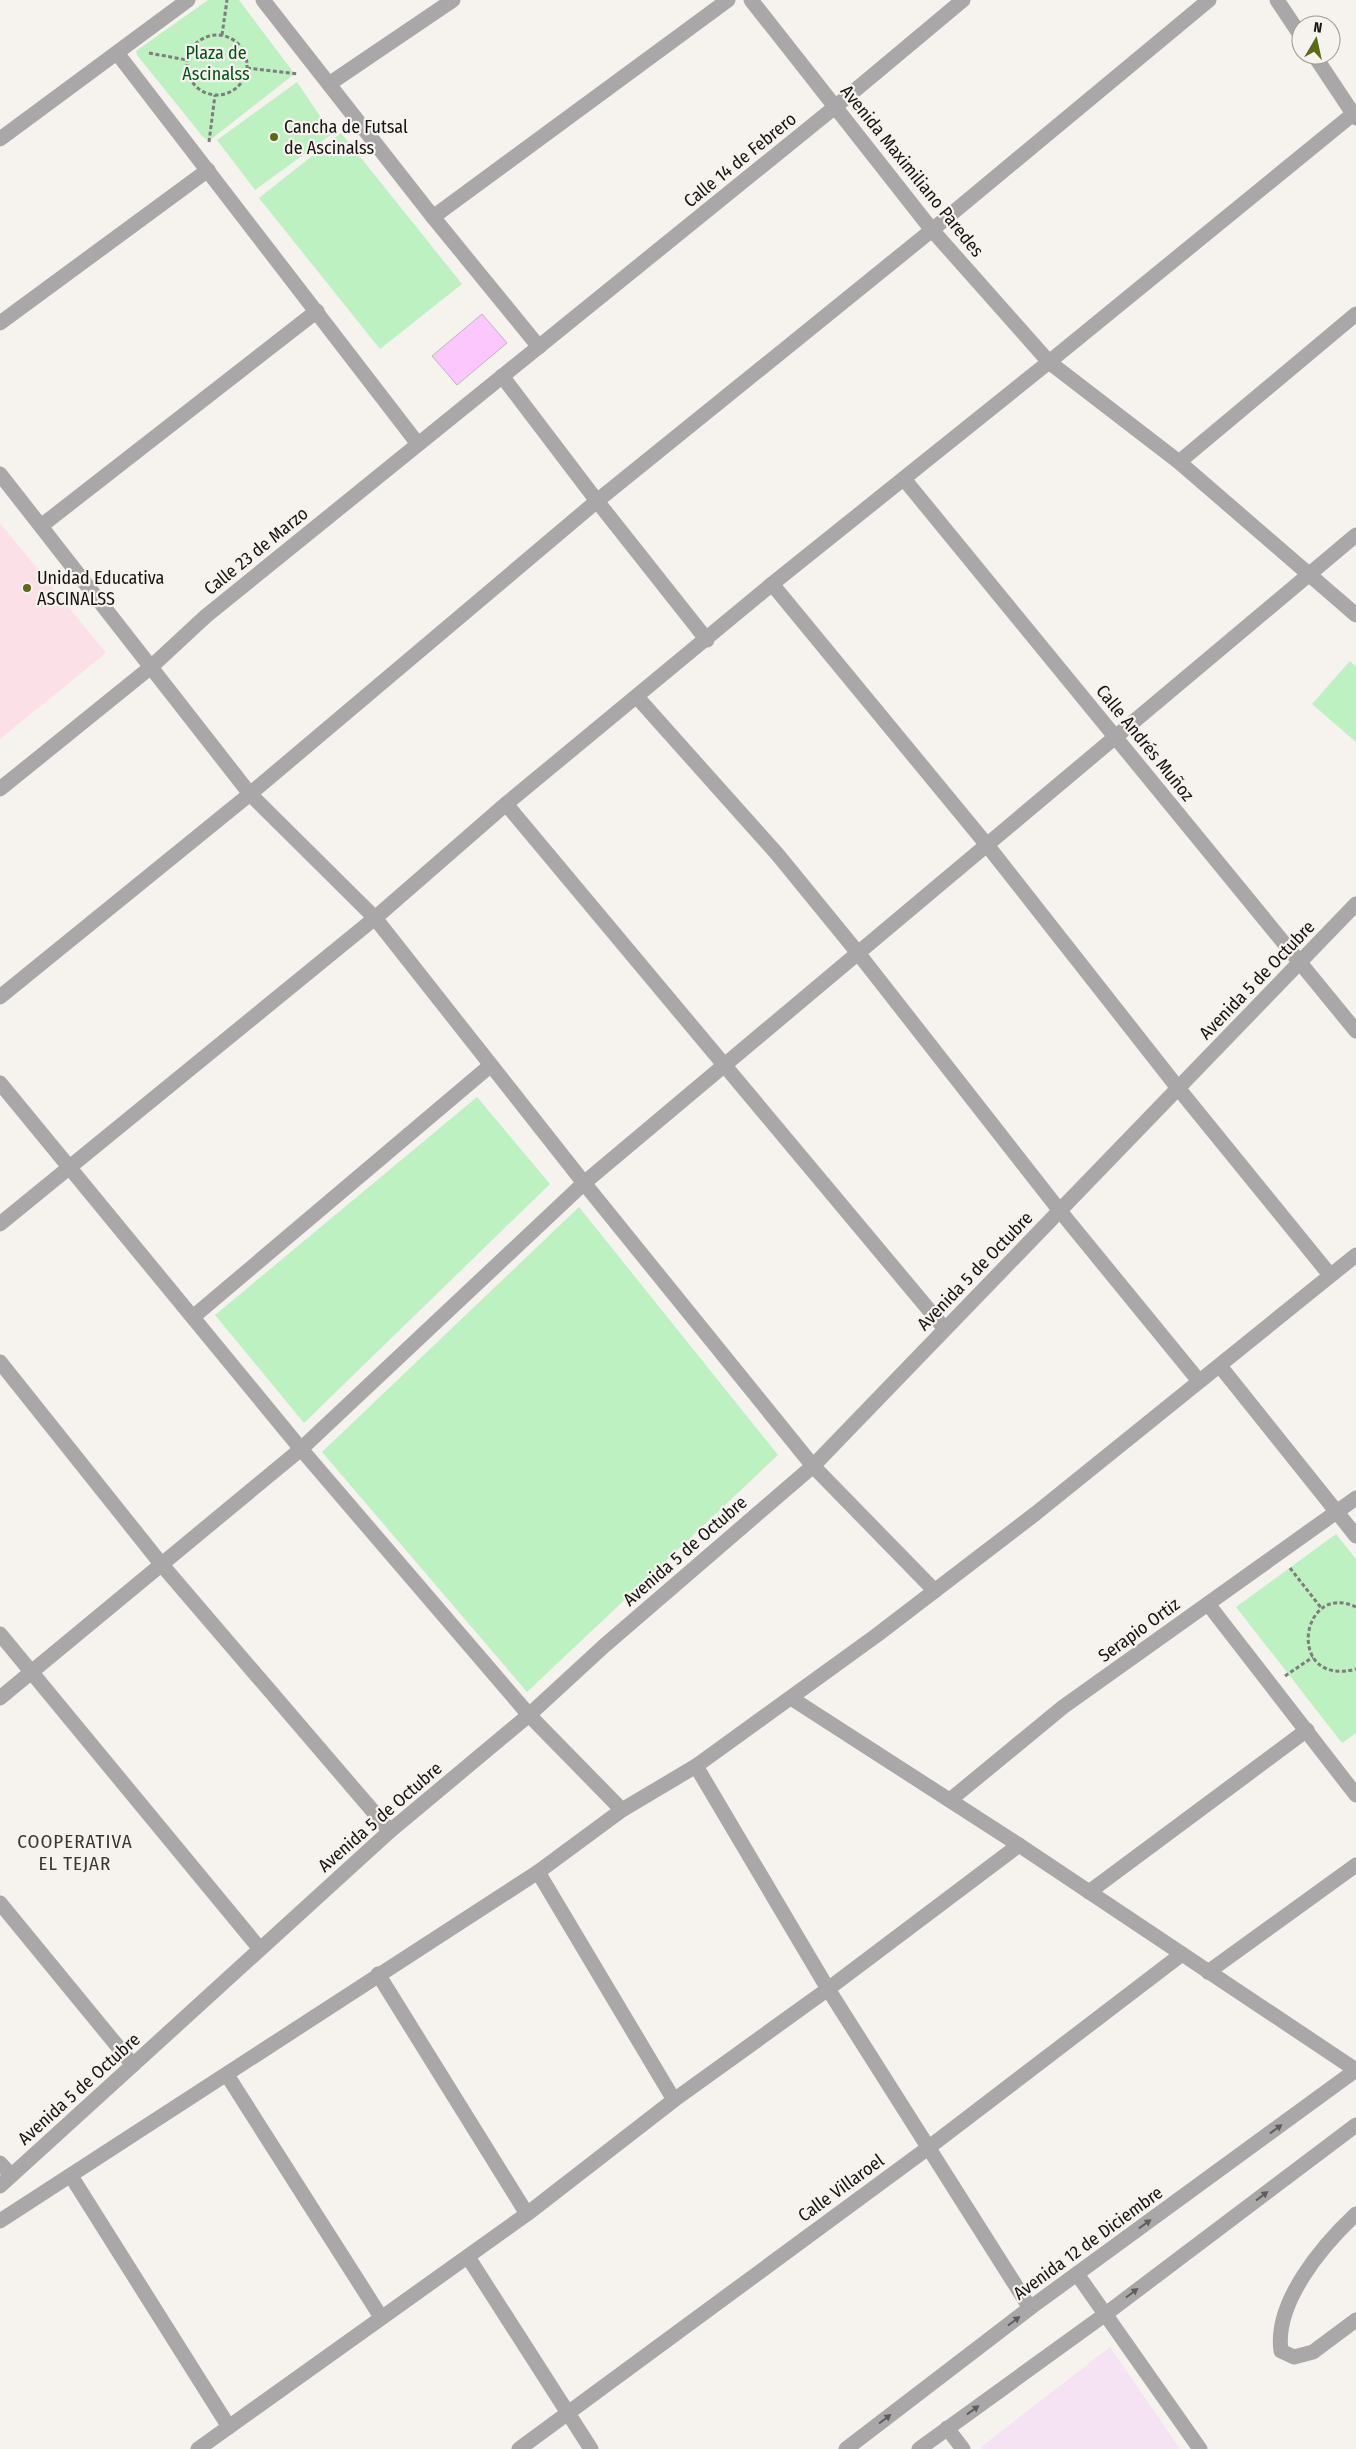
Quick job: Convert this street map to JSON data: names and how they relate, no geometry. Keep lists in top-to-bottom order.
{
  "streets": {
    "street": [
      "Calle 14 de Febrero",
      "Avenida Maximiliano Paredes",
      "Calle 23 de Marzo",
      "Calle Andrés Muñoz",
      "Avenida 5 de Octubre",
      "Serapio Ortiz",
      "Calle Villaroel",
      "Avenida 12 de Diciembre"
    ]
  },
  "crossings": [
    ["Calle 14 de Febrero", "Avenida Maximiliano Paredes"],
    ["Calle 14 de Febrero", "Calle 23 de Marzo"],
    ["Calle Andrés Muñoz", "Avenida 5 de Octubre"]
  ],
  "districts": ["COOPERATIVA EL TEJAR"],
  "parks": ["Plaza de Ascinalss"],
  "places": ["Cancha de Futsal de Ascinalss", "Unidad Educativa ASCINALSS"],
  "north": "top"
}
